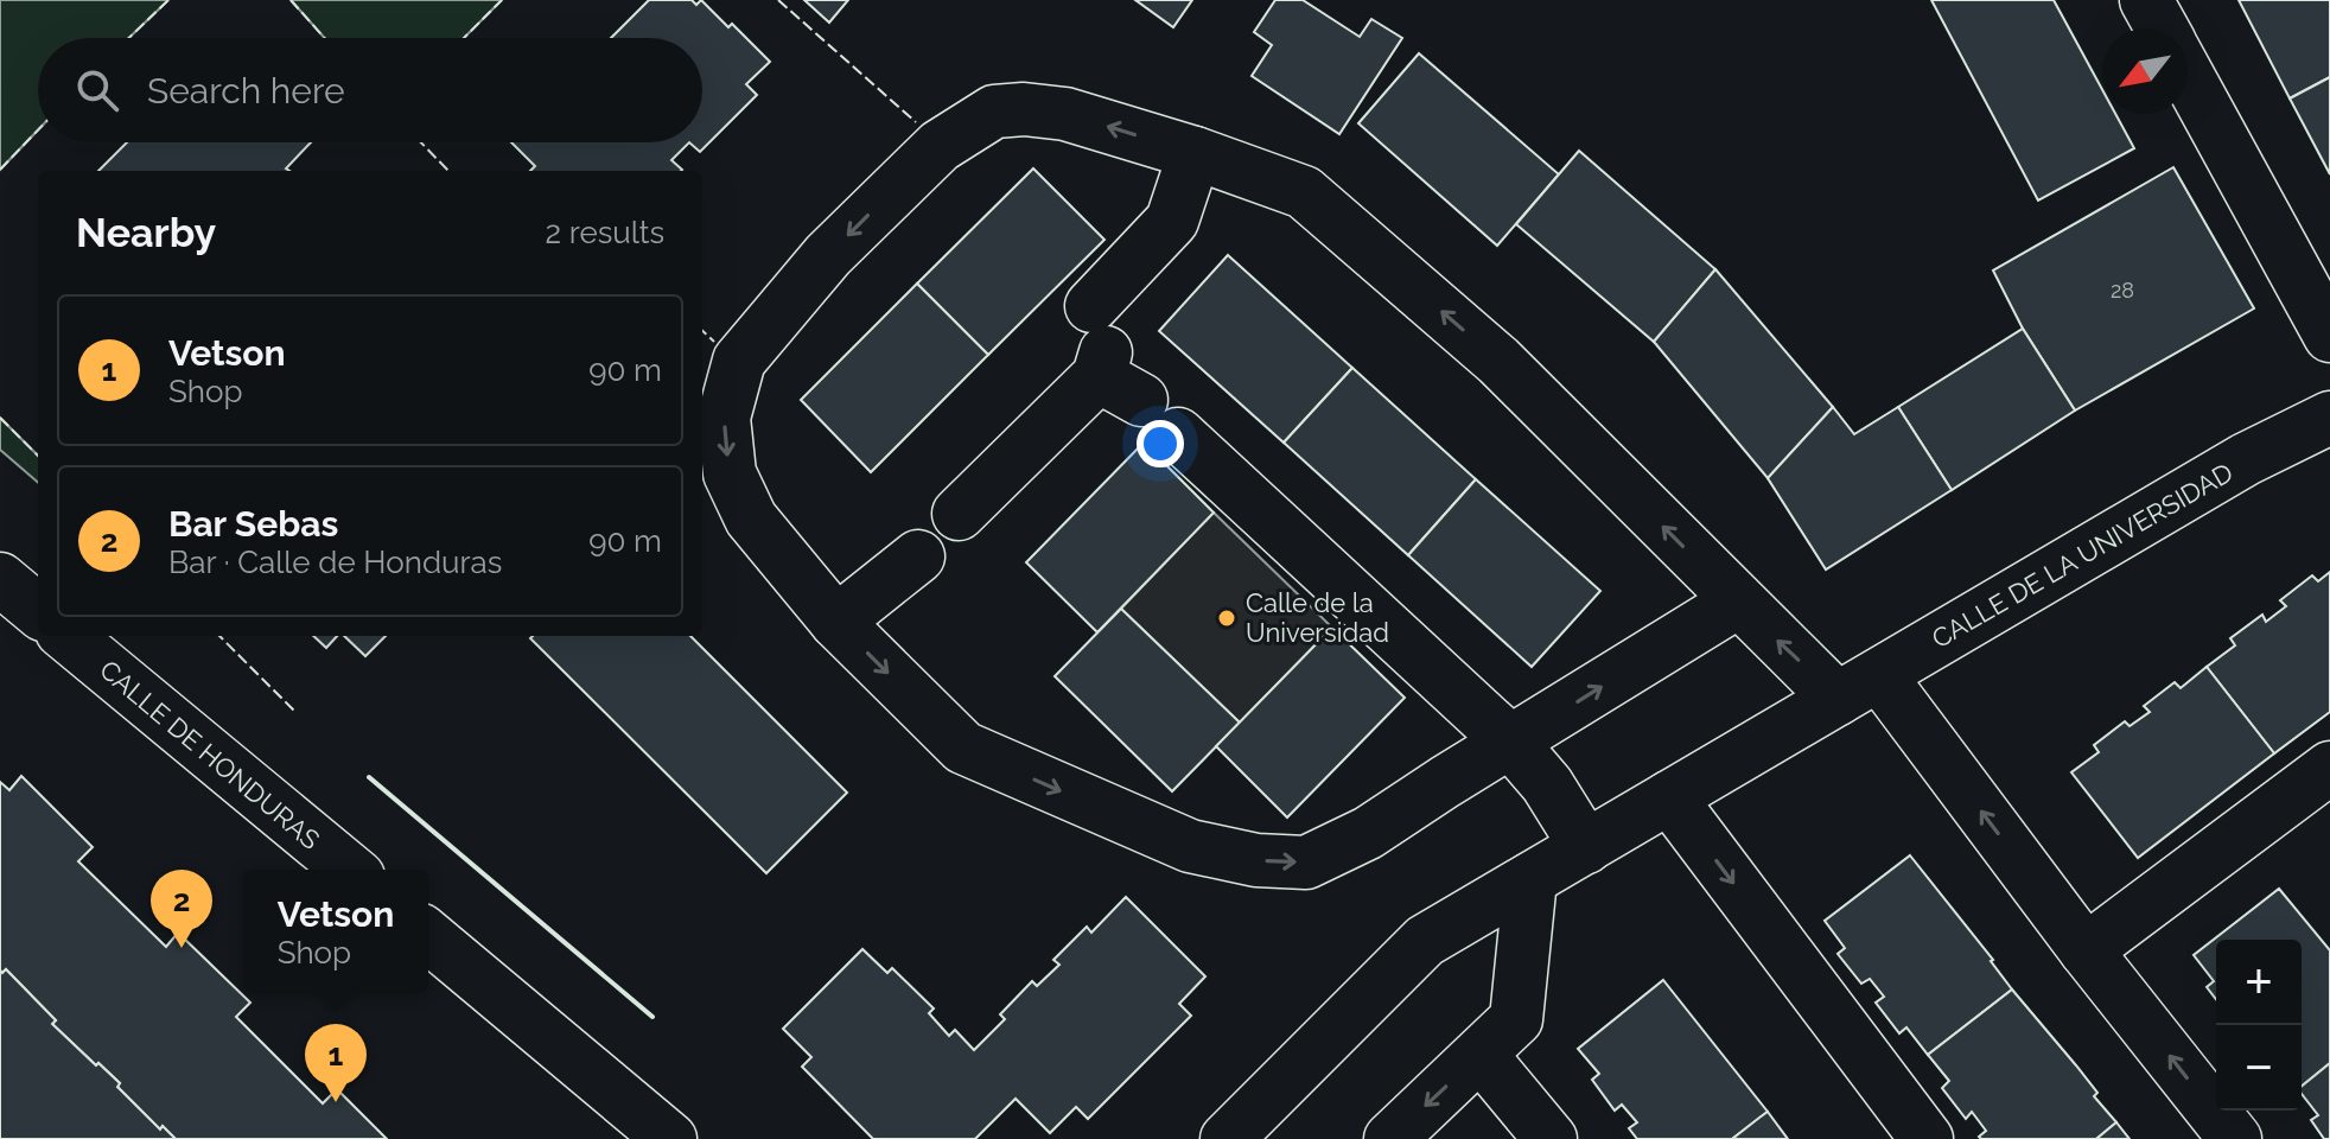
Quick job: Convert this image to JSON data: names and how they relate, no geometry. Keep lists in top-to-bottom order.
{
  "streets": {
    "street": ["CALLE DE LA UNIVERSIDAD", "CALLE DE HONDURAS"]
  },
  "places": ["Calle de la Universidad"],
  "house_numbers": ["28"],
  "north": "bottom left",
  "page": {
    "search": "Search here",
    "heading": ["Nearby", "2 results"],
    "list": [
      {
        "mark": "1",
        "name": "Vetson",
        "note": "Shop",
        "value": "90 m"
      },
      {
        "mark": "2",
        "name": "Bar Sebas",
        "note": "Bar · Calle de Honduras",
        "value": "90 m"
      }
    ],
    "popup": ["Vetson", "Shop"],
    "pins": ["2", "1"],
    "map_buttons": ["+", "−"]
  }
}
